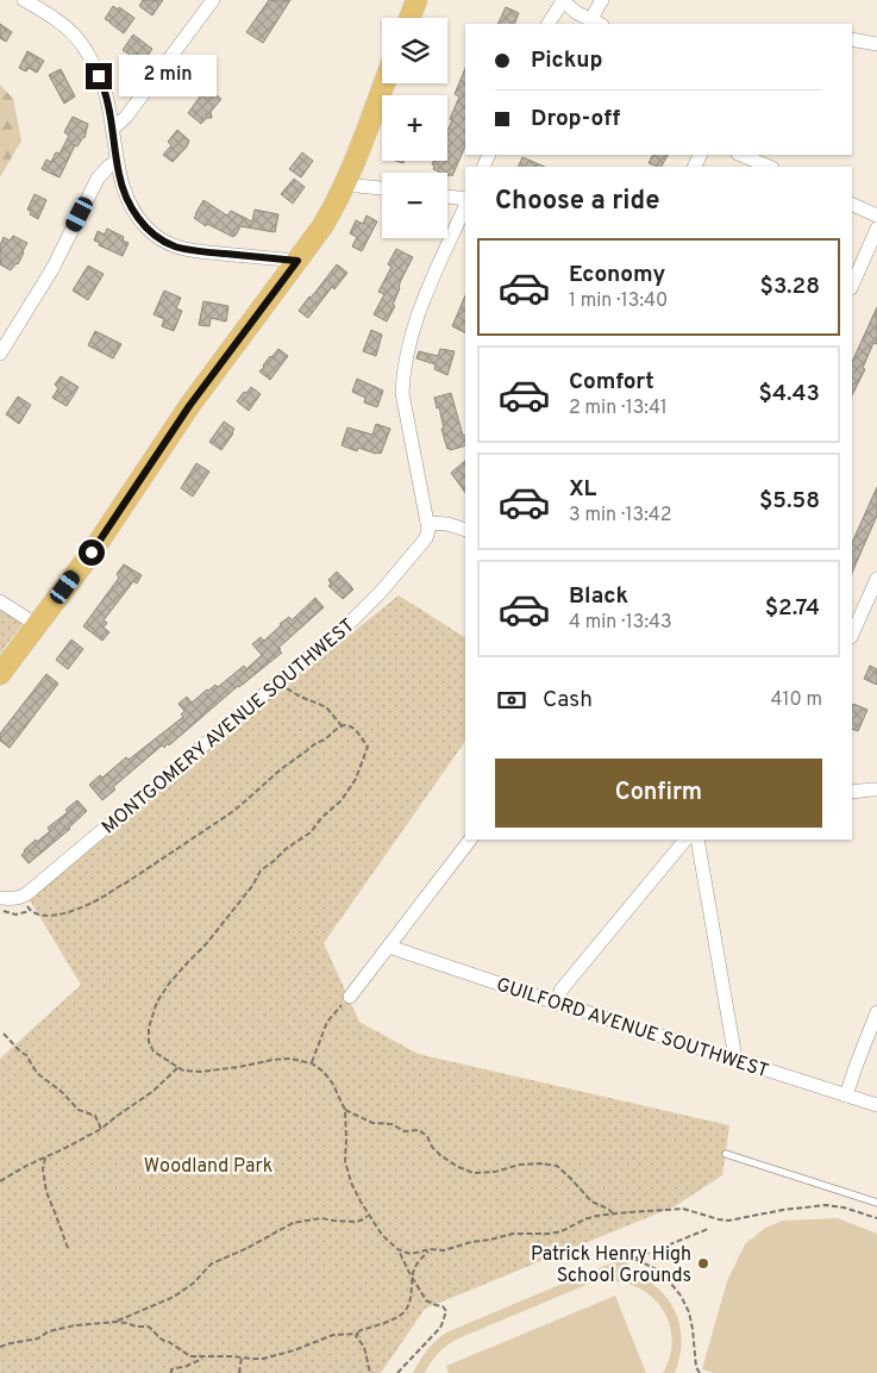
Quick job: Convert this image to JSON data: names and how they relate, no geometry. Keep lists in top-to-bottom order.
{
  "streets": {
    "street": ["MONTGOMERY AVENUE SOUTHWEST", "GUILFORD AVENUE SOUTHWEST"]
  },
  "parks": ["Woodland Park"],
  "places": ["Patrick Henry High School Grounds"],
  "page": {
    "map_buttons": ["+", "−"],
    "banner": ["Pickup", "Drop-off"],
    "bubble": "2 min",
    "heading": "Choose a ride",
    "list": [
      {
        "name": "Economy",
        "note": "1 min · 13:40",
        "value": "$3.28"
      },
      {
        "name": "Comfort",
        "note": "2 min · 13:41",
        "value": "$4.43"
      },
      {
        "name": "XL",
        "note": "3 min · 13:42",
        "value": "$5.58"
      },
      {
        "name": "Black",
        "note": "4 min · 13:43",
        "value": "$2.74"
      }
    ],
    "pay": ["Cash", "410 m"],
    "buttons": "Confirm"
  }
}
